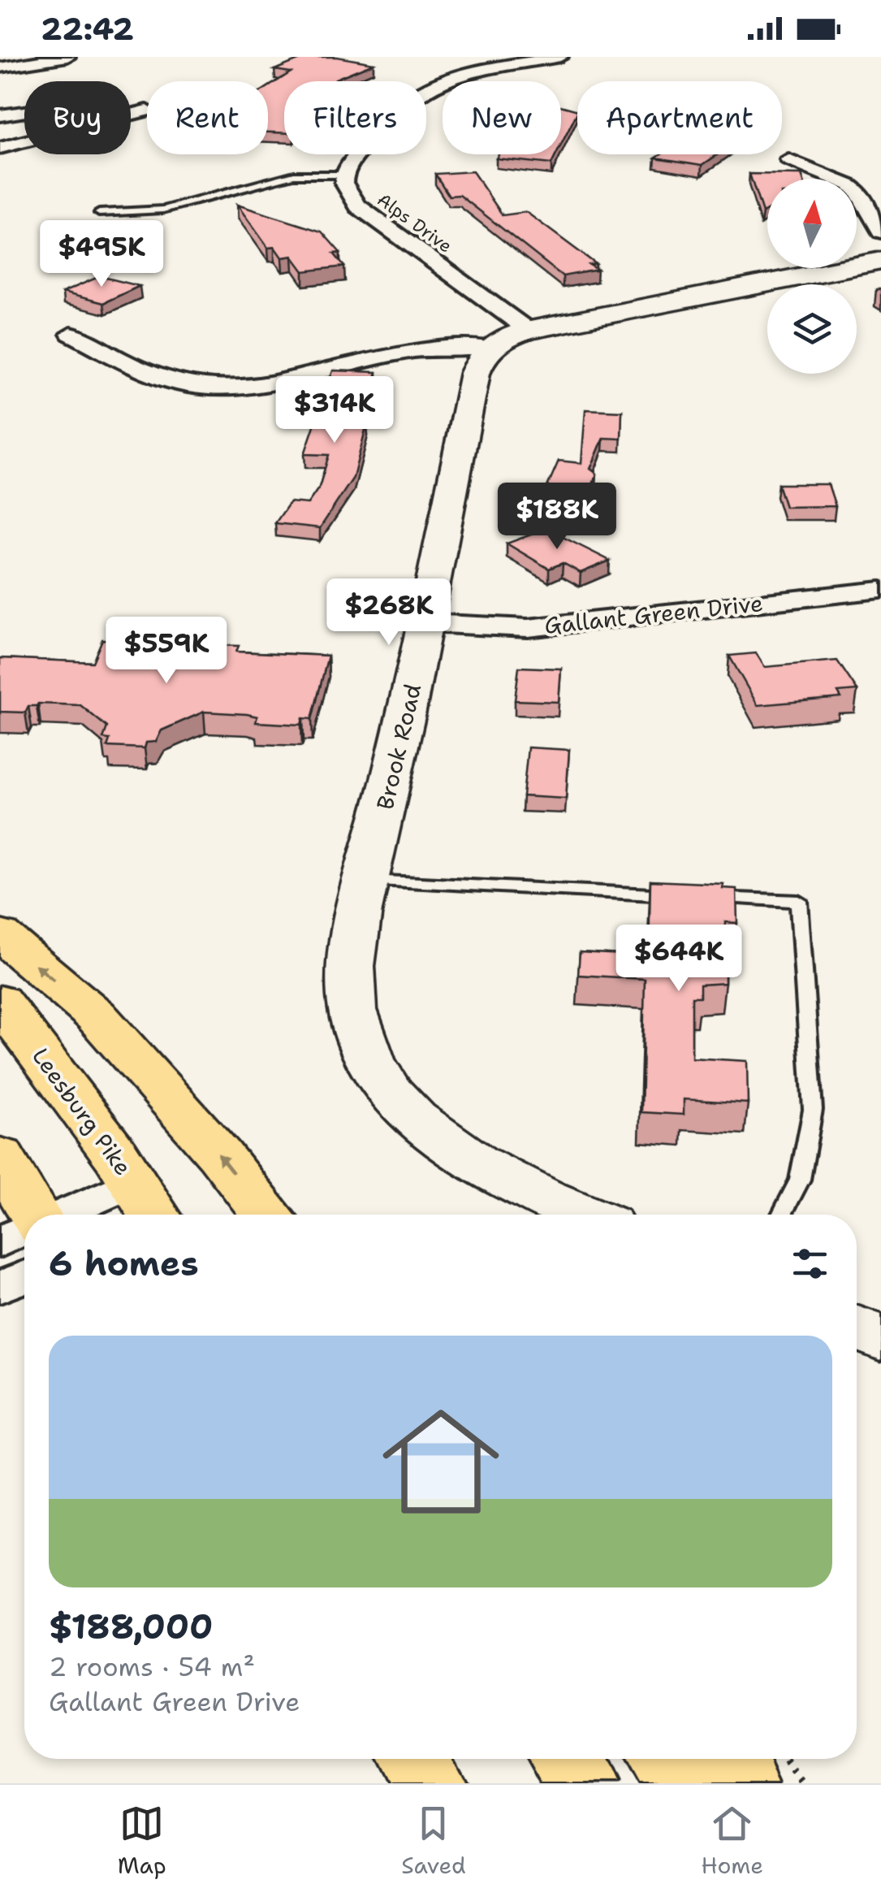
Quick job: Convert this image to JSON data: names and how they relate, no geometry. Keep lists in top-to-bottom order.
{
  "streets": {
    "highway": ["Leesburg Pike"],
    "street": ["Alps Drive", "Gallant Green Drive", "Brook Road"]
  },
  "crossings": [
    ["Gallant Green Drive", "Brook Road"]
  ],
  "north": "top",
  "page": {
    "status": "22:42",
    "chip": [
      "Buy",
      "Rent",
      "Filters",
      "New",
      "Apartment"
    ],
    "price": [
      "$495K",
      "$314K",
      "$188K",
      "$268K",
      "$559K",
      "$644K"
    ],
    "heading": "6 homes",
    "list": [
      {
        "name": "$188,000",
        "note": "2 rooms · 54 m² · Gallant Green Drive"
      }
    ],
    "tabs": ["Map", "Saved", "Home"]
  }
}
